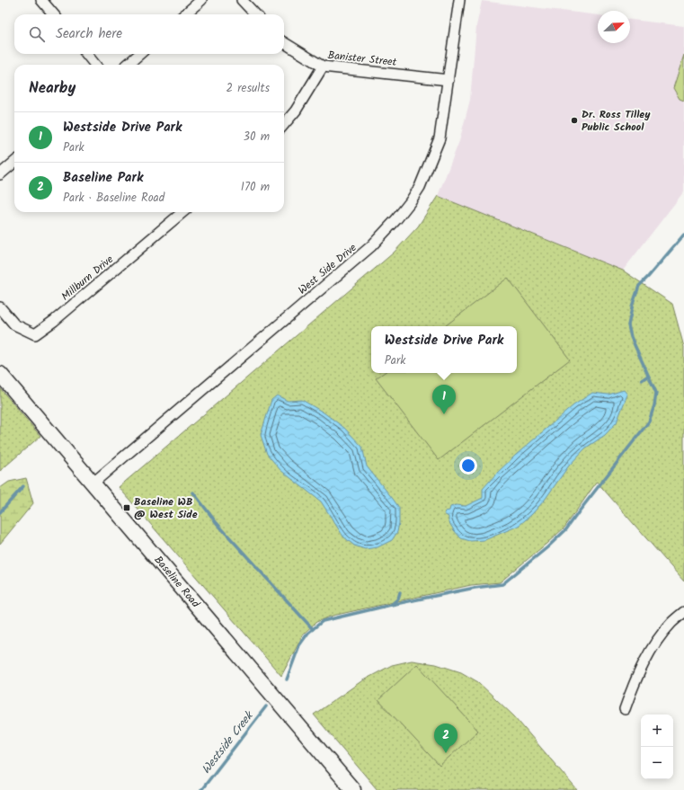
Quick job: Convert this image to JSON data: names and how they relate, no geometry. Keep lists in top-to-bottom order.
{
  "streets": {
    "street": [
      "Banister Street",
      "West Side Drive",
      "Millburn Drive",
      "Baseline Road"
    ]
  },
  "crossings": [
    ["Banister Street", "West Side Drive"],
    ["West Side Drive", "Baseline Road"]
  ],
  "water": ["Westside Creek"],
  "places": {
    "other": ["Dr. Ross Tilley Public School"],
    "transit": ["Baseline WB @ West Side"]
  },
  "north": "top right",
  "page": {
    "search": "Search here",
    "heading": ["Nearby", "2 results"],
    "list": [
      {
        "mark": "1",
        "name": "Westside Drive Park",
        "note": "Park",
        "value": "30 m"
      },
      {
        "mark": "2",
        "name": "Baseline Park",
        "note": "Park · Baseline Road",
        "value": "170 m"
      }
    ],
    "popup": ["Westside Drive Park", "Park"],
    "pins": ["1", "2"],
    "map_buttons": ["+", "−"]
  }
}
